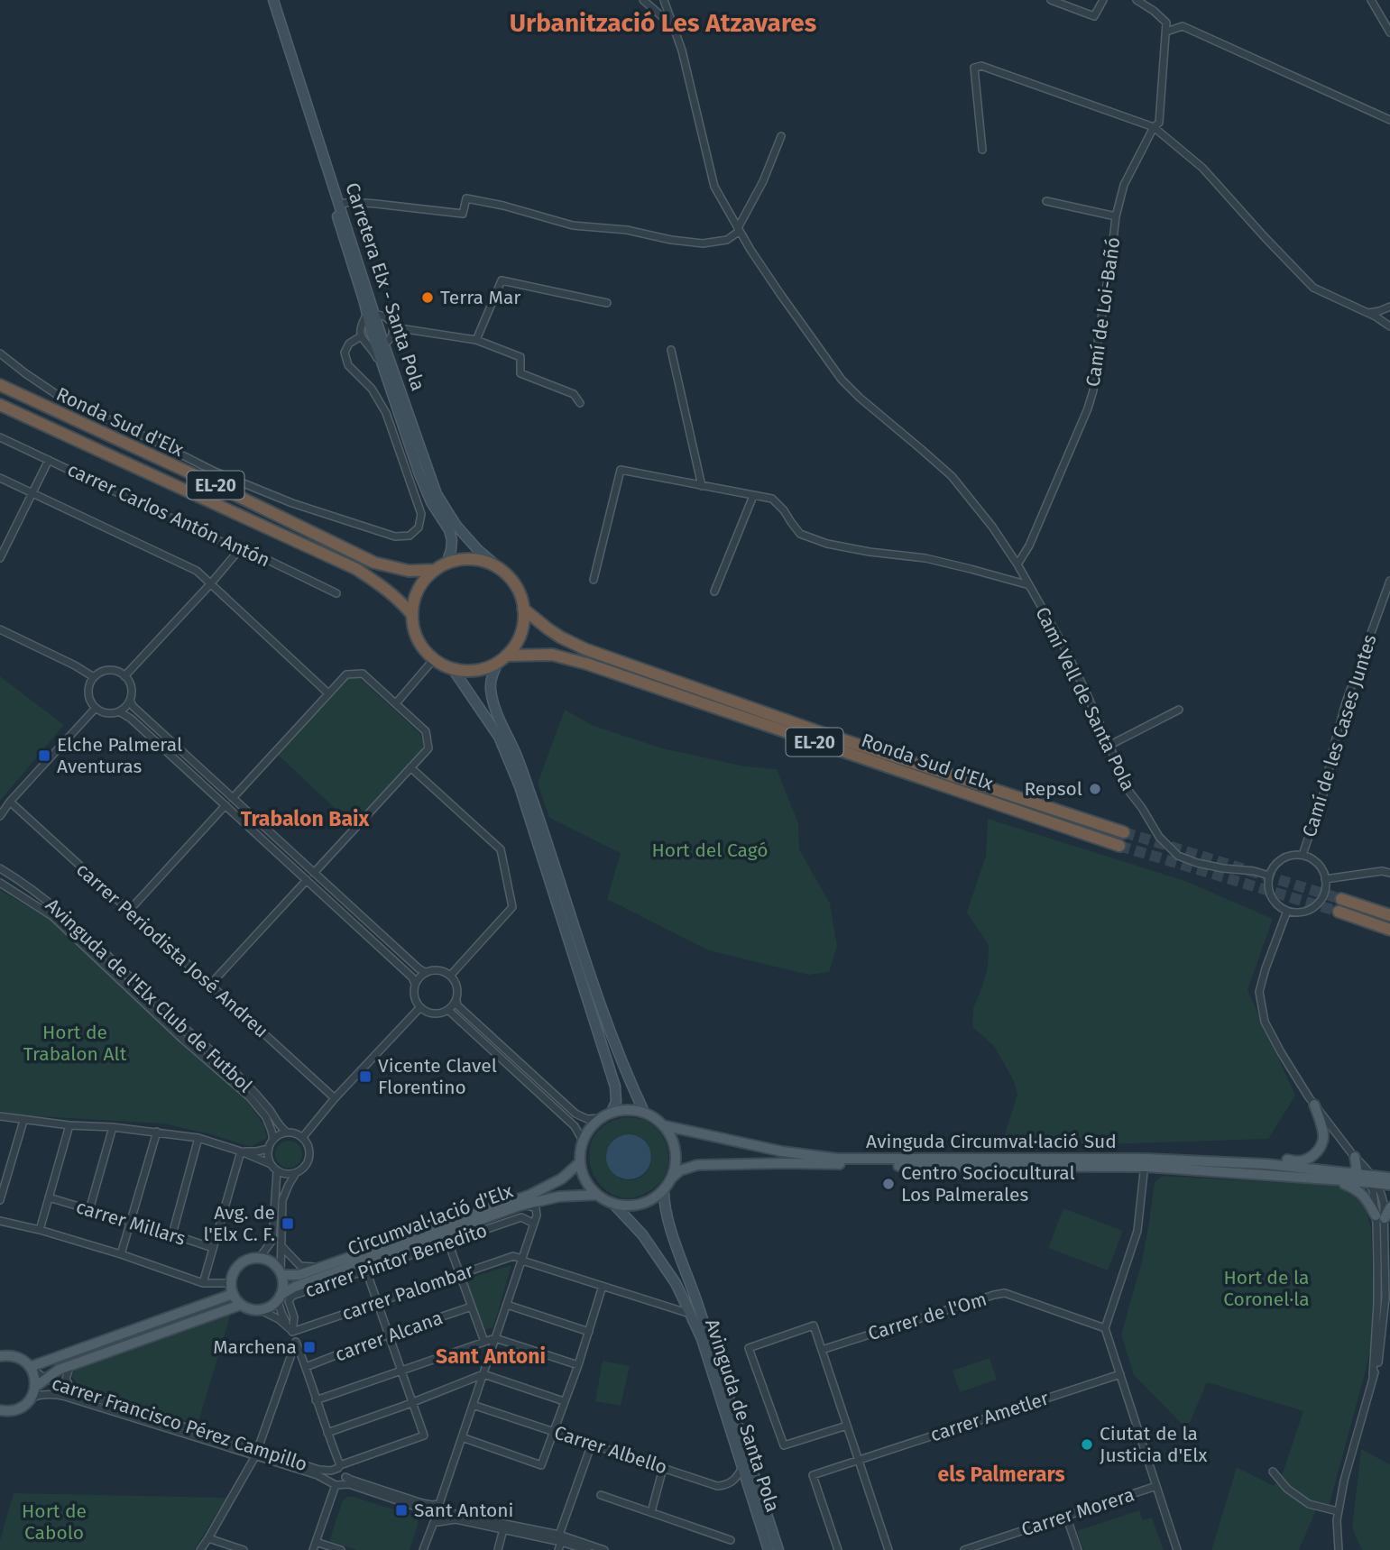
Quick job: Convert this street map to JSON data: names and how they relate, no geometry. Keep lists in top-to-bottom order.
{
  "streets": {
    "highway": ["Ronda Sud d'Elx", "EL-20"],
    "main road": [
      "Carretera Elx - Santa Pola",
      "Avinguda Circumval·lació Sud",
      "Circumval·lació d'Elx",
      "Avinguda de Santa Pola"
    ],
    "street": [
      "Camí de Loi-Bañó",
      "carrer Carlos Antón Antón",
      "Camí Vell de Santa Pola",
      "Camí de les Cases Juntes",
      "carrer Periodista José Andreu",
      "Avinguda de l'Elx Club de Futbol",
      "carrer Millars",
      "carrer Pintor Benedito",
      "carrer Palombar",
      "Carrer de l'Om",
      "carrer Alcana",
      "carrer Ametler",
      "carrer Francisco Pérez Campillo",
      "Carrer Albello",
      "Carrer Morera"
    ]
  },
  "crossings": [
    ["Carretera Elx - Santa Pola", "Ronda Sud d'Elx"],
    ["Carretera Elx - Santa Pola", "EL-20"],
    ["Camí de Loi-Bañó", "Camí Vell de Santa Pola"],
    ["Ronda Sud d'Elx", "EL-20"],
    ["Camí Vell de Santa Pola", "Camí de les Cases Juntes"],
    ["Circumval·lació d'Elx", "Avinguda de Santa Pola"],
    ["carrer Pintor Benedito", "carrer Palombar"],
    ["Avinguda de Santa Pola", "Carrer Albello"]
  ],
  "districts": [
    "Urbanització Les Atzavares",
    "Trabalon Baix",
    "Sant Antoni",
    "els Palmerars"
  ],
  "parks": [
    "Hort del Cagó",
    "Hort de Trabalon Alt",
    "Hort de la Coronel·la",
    "Hort de Cabolo"
  ],
  "places": {
    "other": [
      "Terra Mar",
      "Repsol",
      "Centro Sociocultural Los Palmerales",
      "Ciutat de la Justicia d'Elx"
    ],
    "transit": [
      "Elche Palmeral Aventuras",
      "Vicente Clavel Florentino",
      "Avg. de l'Elx C. F.",
      "Marchena",
      "Sant Antoni"
    ]
  }
}
